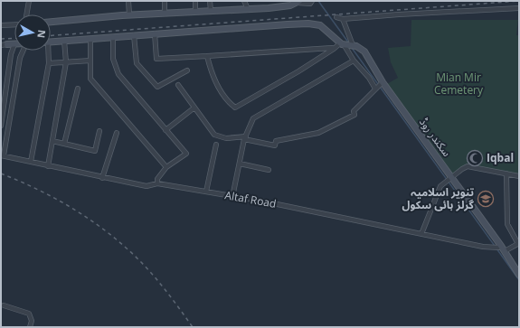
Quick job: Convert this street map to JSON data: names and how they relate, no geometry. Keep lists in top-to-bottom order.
{
  "streets": {
    "street": ["سکندر روڈ", "Altaf Road"]
  },
  "crossings": [
    ["سکندر روڈ", "Altaf Road"]
  ],
  "parks": ["Mian Mir Cemetery"],
  "places": {
    "mosque": ["Iqbal"],
    "school or university": ["تنویر اسلامیہ گرلز ہائی سکول"]
  },
  "north": "right"
}
